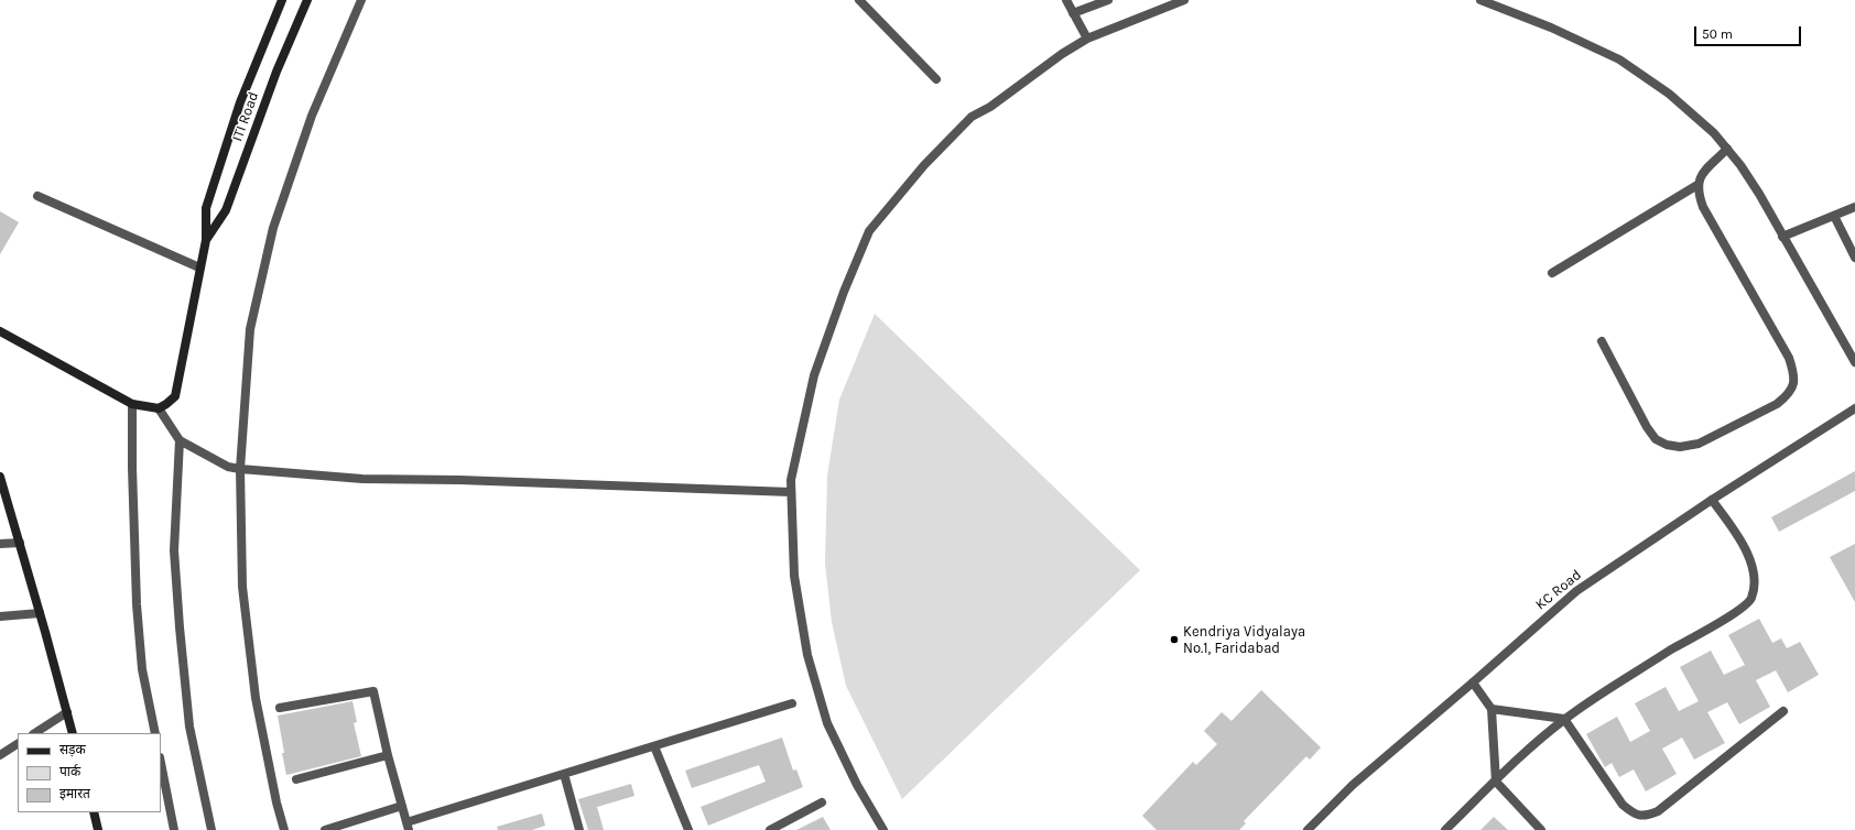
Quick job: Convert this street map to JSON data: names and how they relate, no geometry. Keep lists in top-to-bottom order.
{
  "streets": {
    "street": ["ITI Road", "KC Road"]
  },
  "places": ["Kendriya Vidyalaya No.1, Faridabad"],
  "legend": ["सड़क", "पार्क", "इमारत"],
  "scale_bar": "50 m"
}
